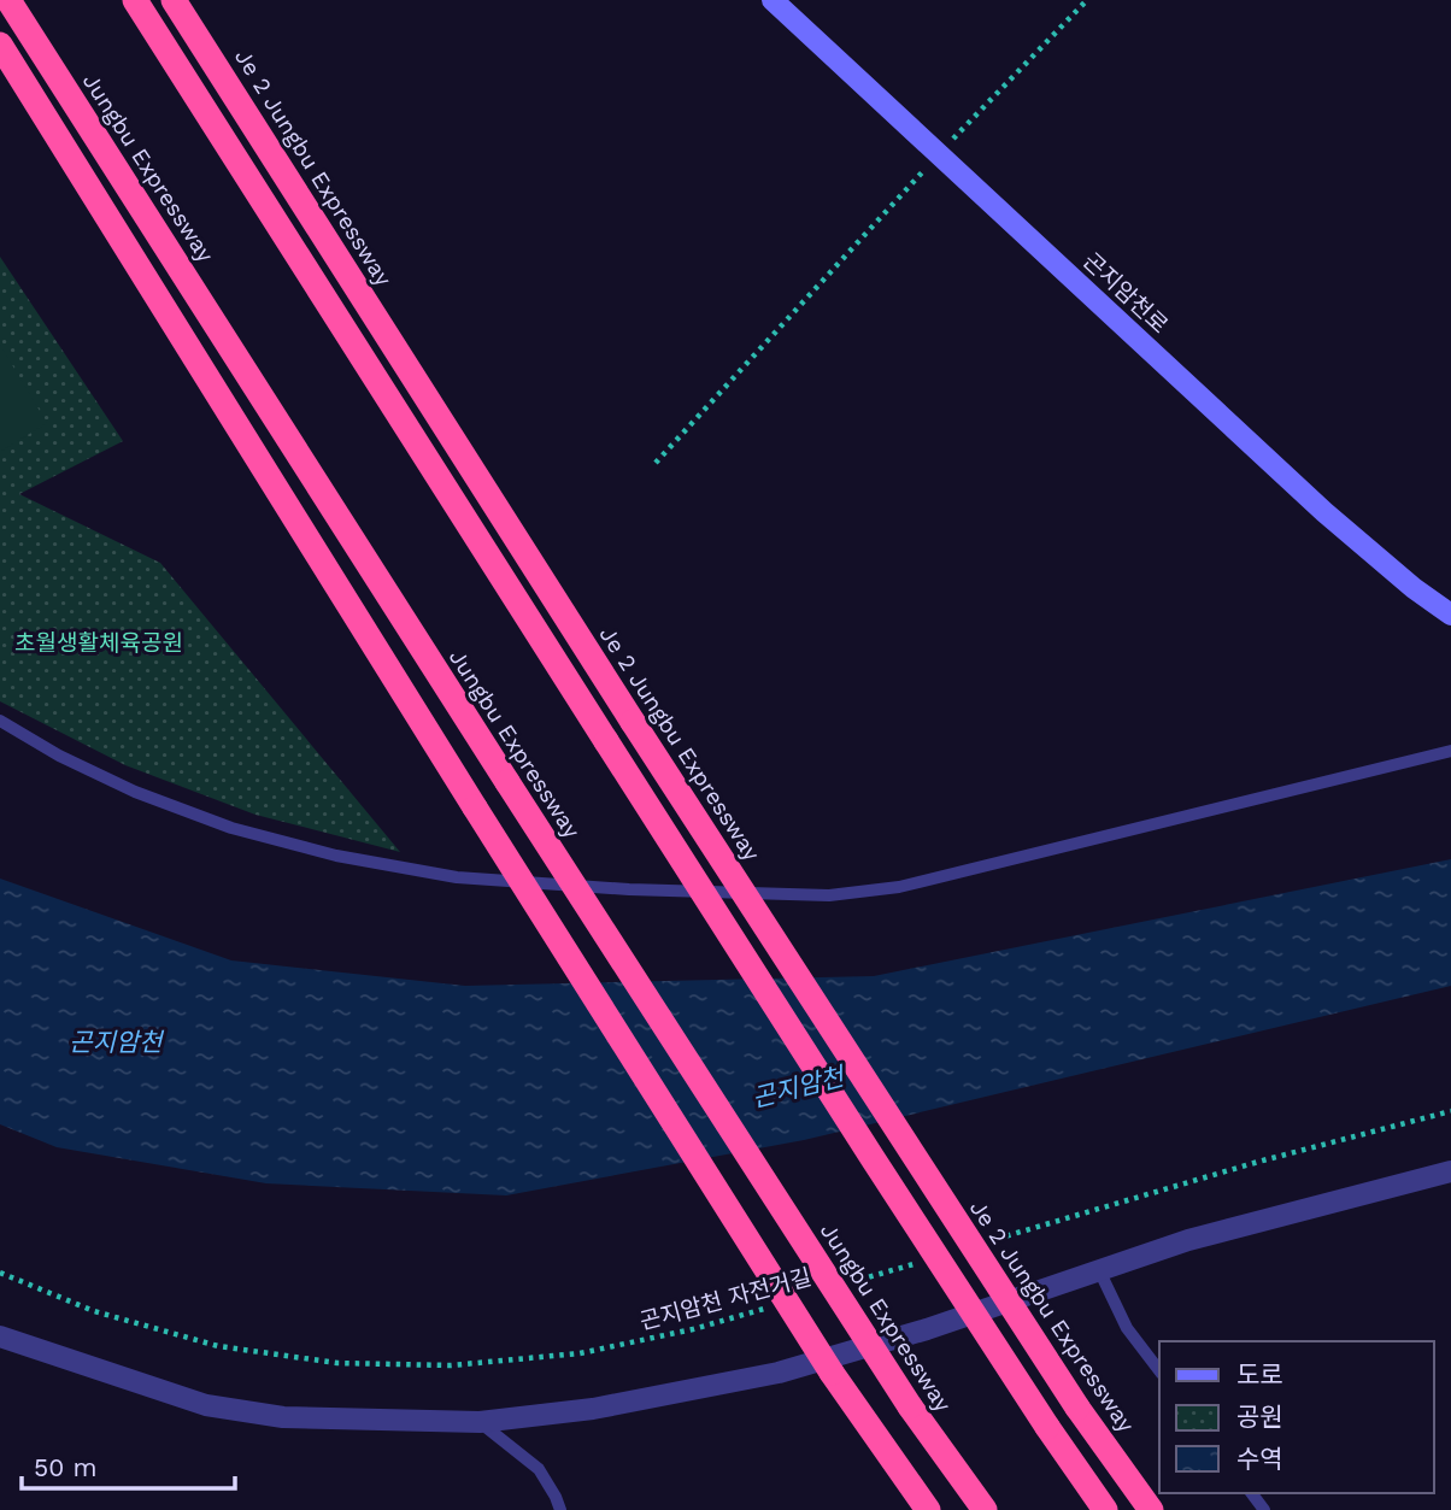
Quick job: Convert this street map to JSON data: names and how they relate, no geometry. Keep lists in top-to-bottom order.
{
  "streets": {
    "highway": ["Jungbu Expressway", "Je 2 Jungbu Expressway"],
    "street": ["곤지암천로"],
    "path": ["곤지암천 자전거길"]
  },
  "water": ["곤지암천"],
  "parks": ["초월생활체육공원"],
  "legend": ["도로", "공원", "수역"],
  "scale_bar": "50 m"
}
